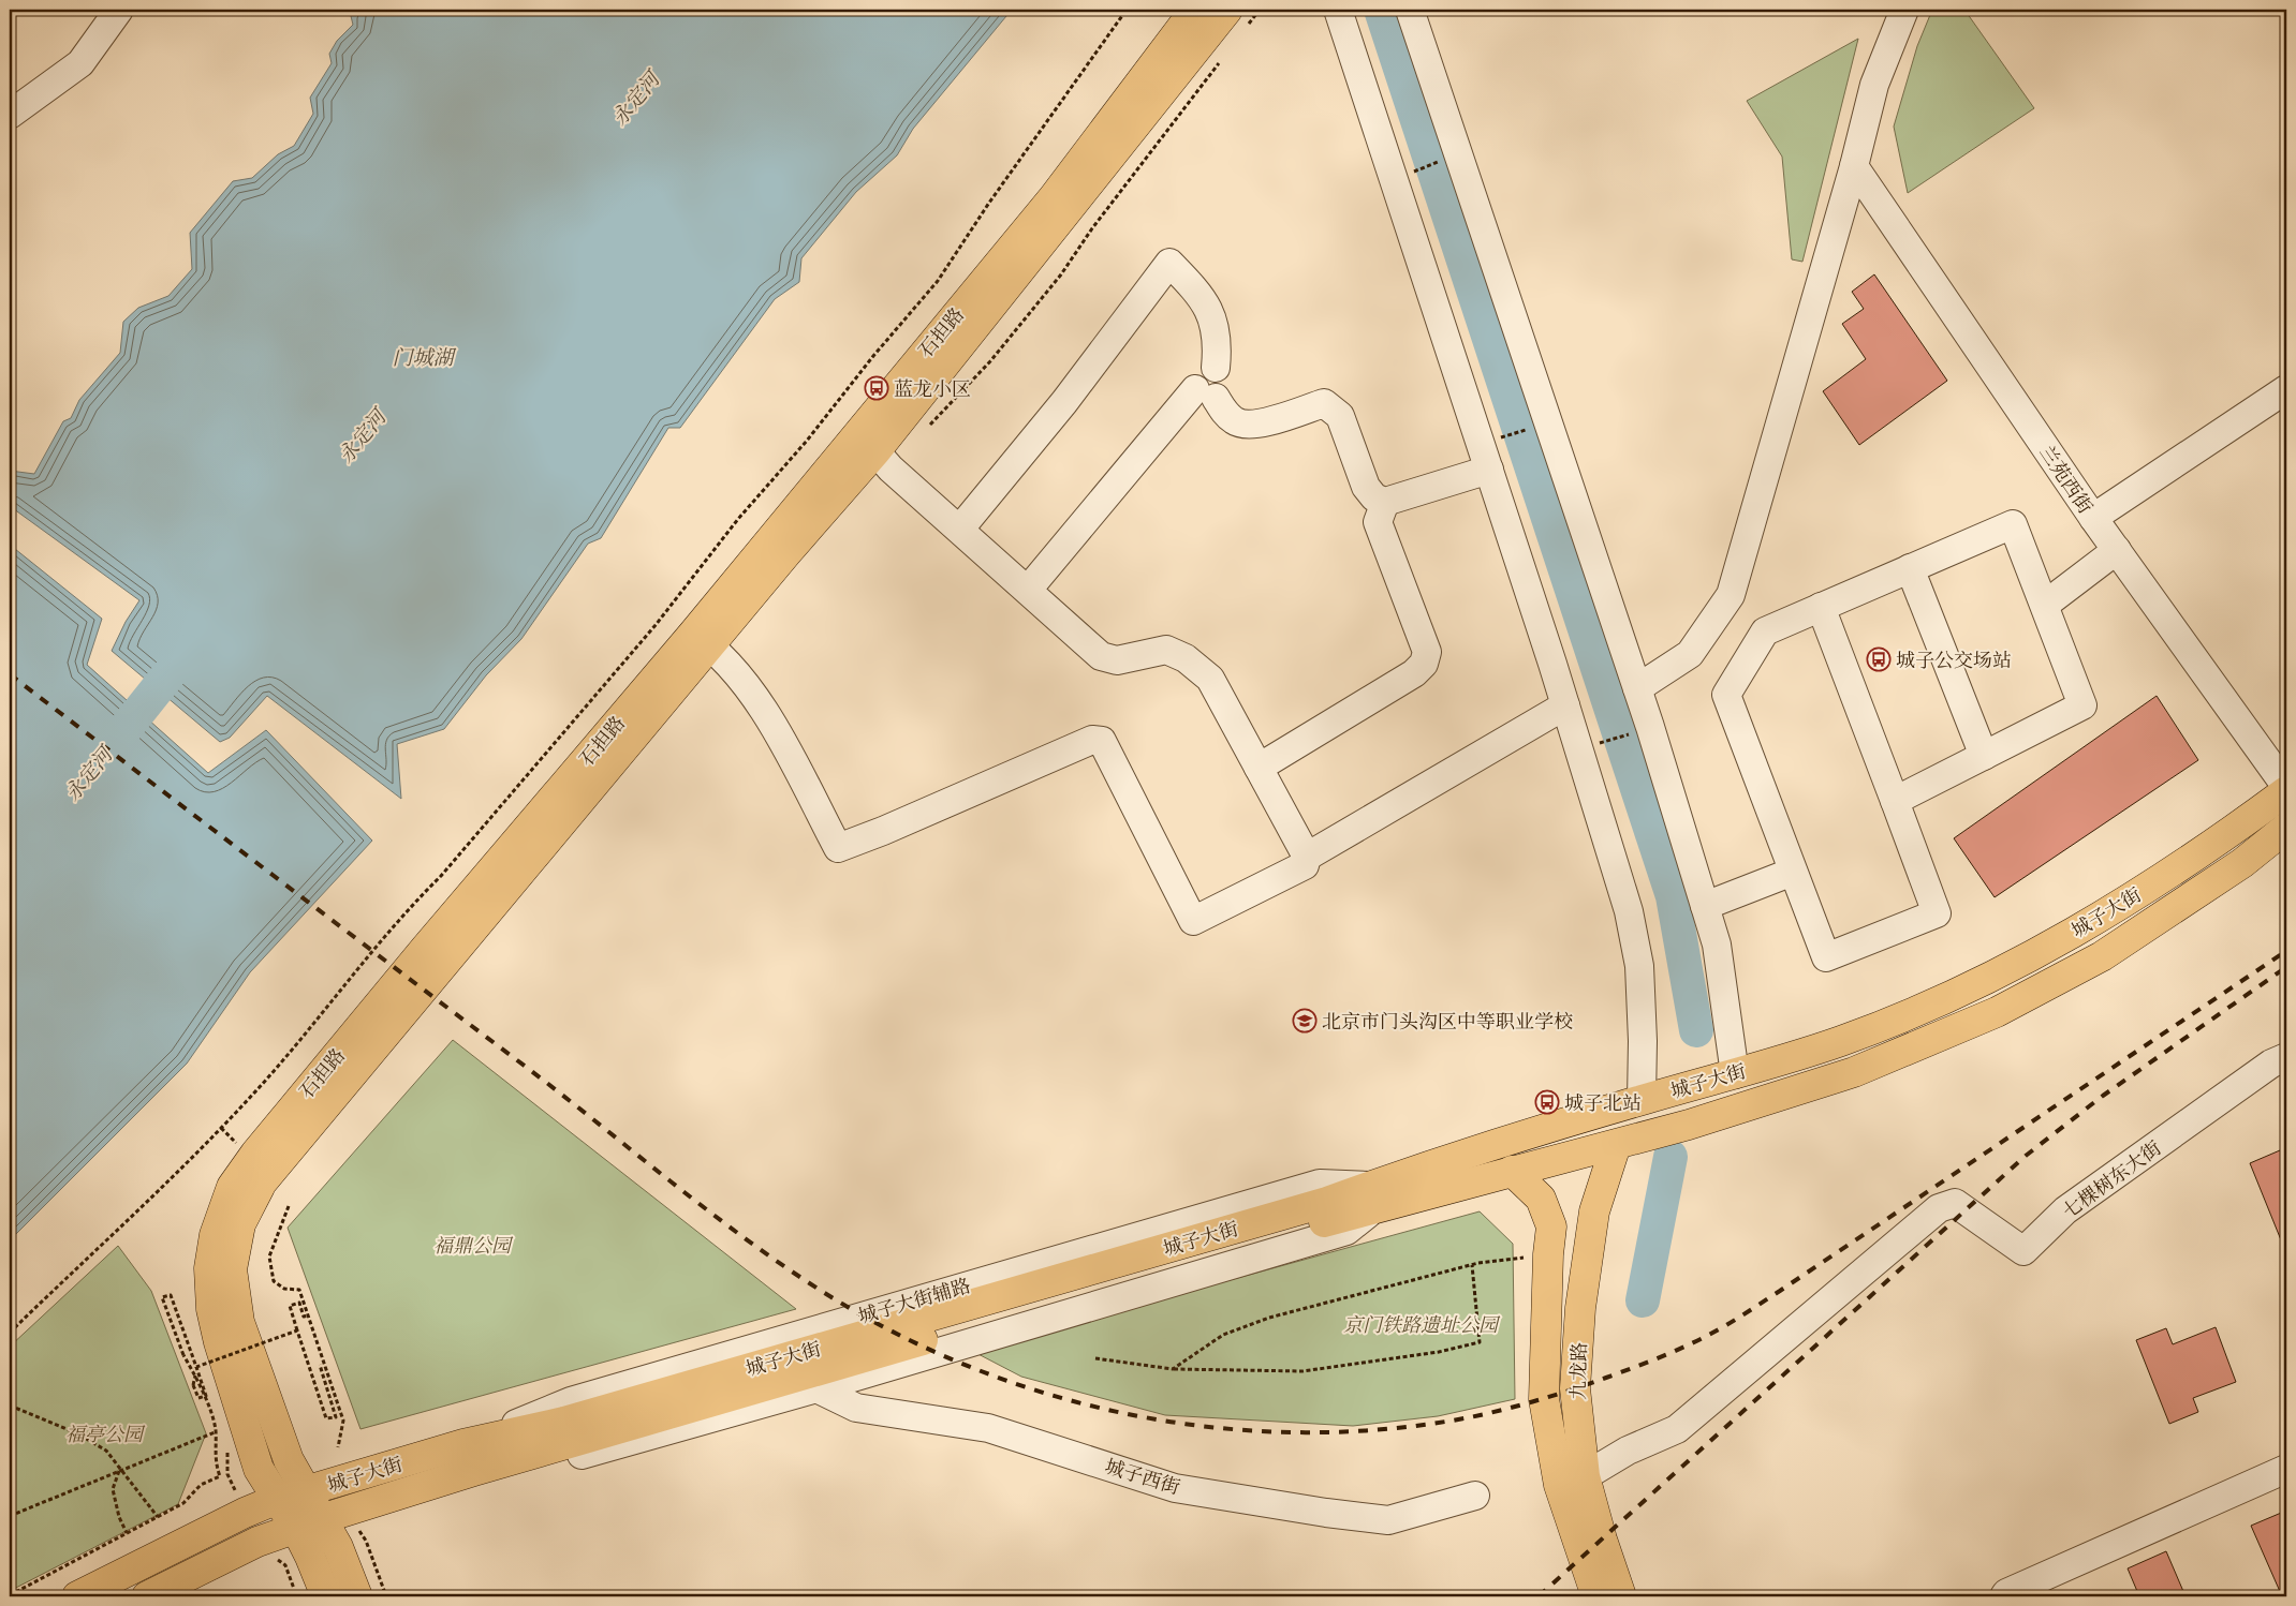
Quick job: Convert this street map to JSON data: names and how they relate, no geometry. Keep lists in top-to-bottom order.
{
  "streets": {
    "main road": ["石担路", "城子大街", "九龙路"],
    "street": ["兰苑西街", "七棵树东大街", "城子西街"]
  },
  "crossings": [
    ["石担路", "城子大街"],
    ["城子大街", "九龙路"],
    ["七棵树东大街", "九龙路"]
  ],
  "water": ["永定河", "门城湖"],
  "parks": ["福鼎公园", "京门铁路遗址公园", "福亭公园"],
  "places": {
    "bus stop": ["蓝龙小区", "城子公交场站", "城子北站"],
    "school or university": ["北京市门头沟区中等职业学校"]
  }
}
